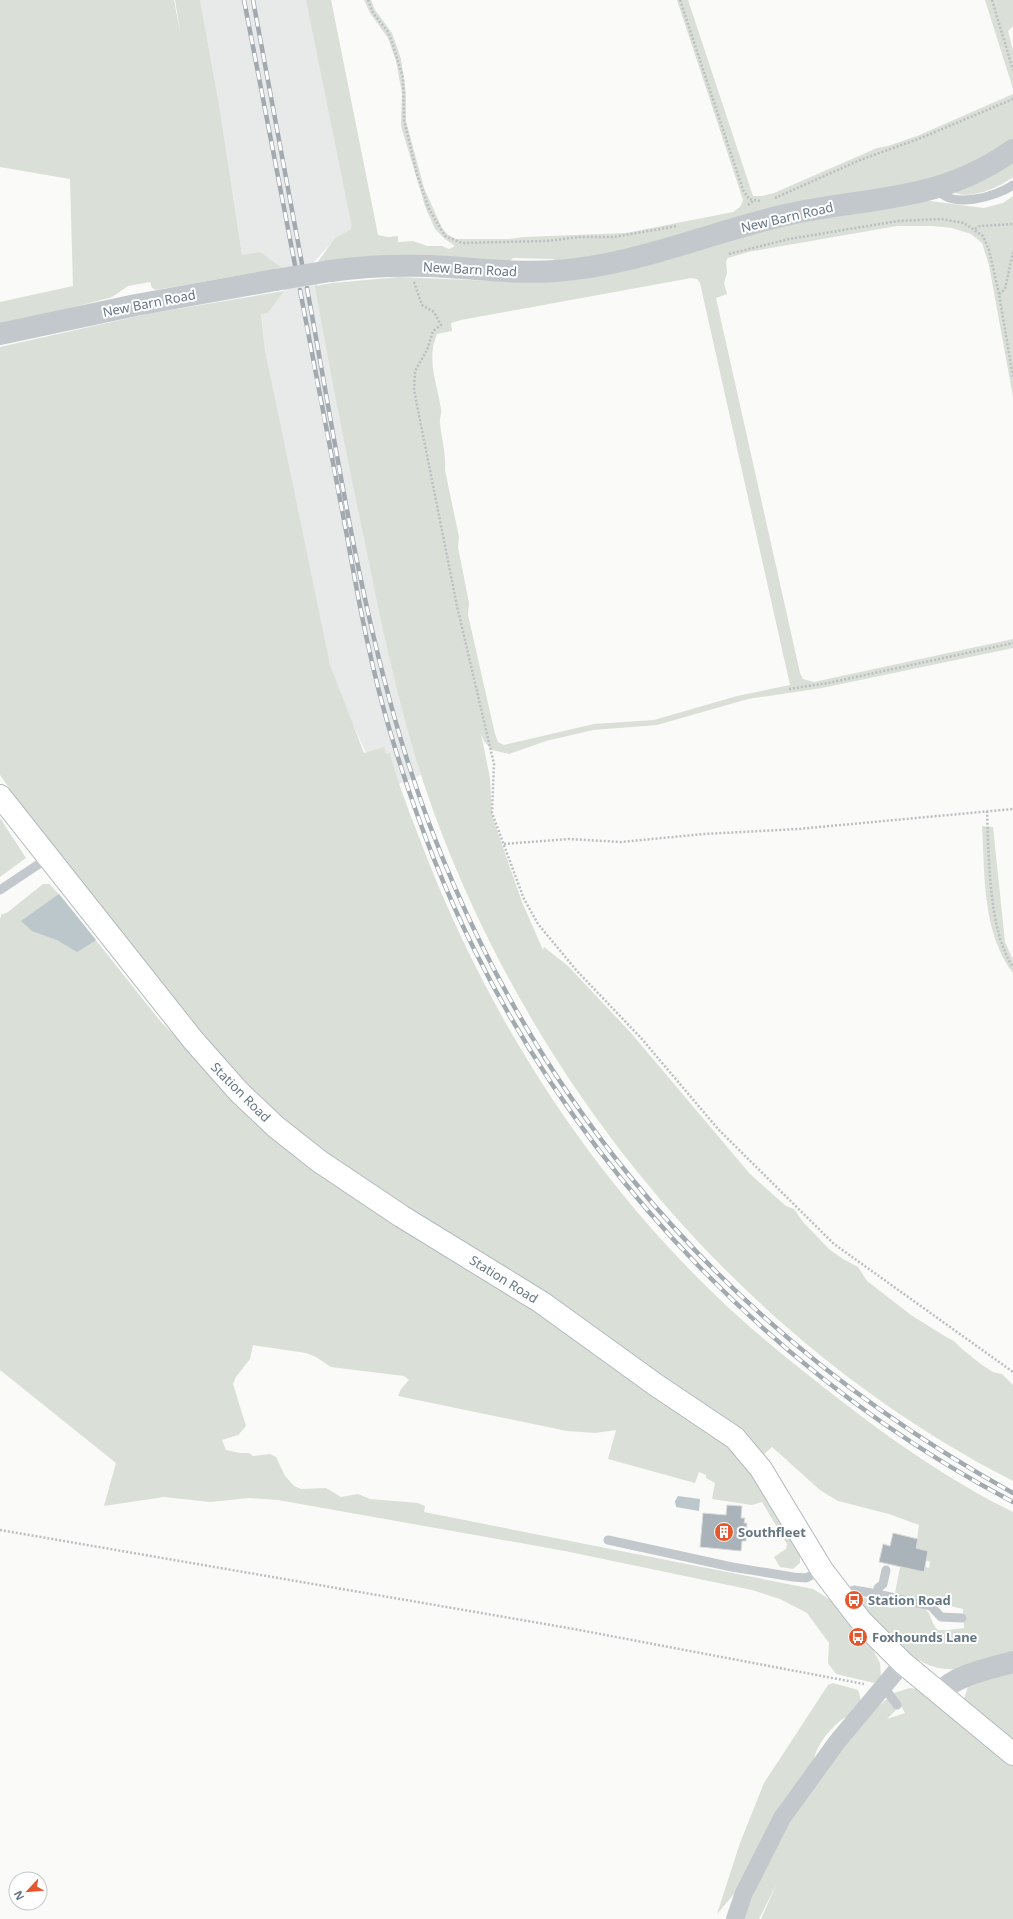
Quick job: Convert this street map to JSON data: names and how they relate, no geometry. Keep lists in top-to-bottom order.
{
  "streets": {
    "main road": ["Station Road"],
    "street": ["New Barn Road"]
  },
  "places": {
    "building": ["Southfleet"],
    "bus stop": ["Station Road", "Foxhounds Lane"]
  },
  "north": "bottom left"
}
